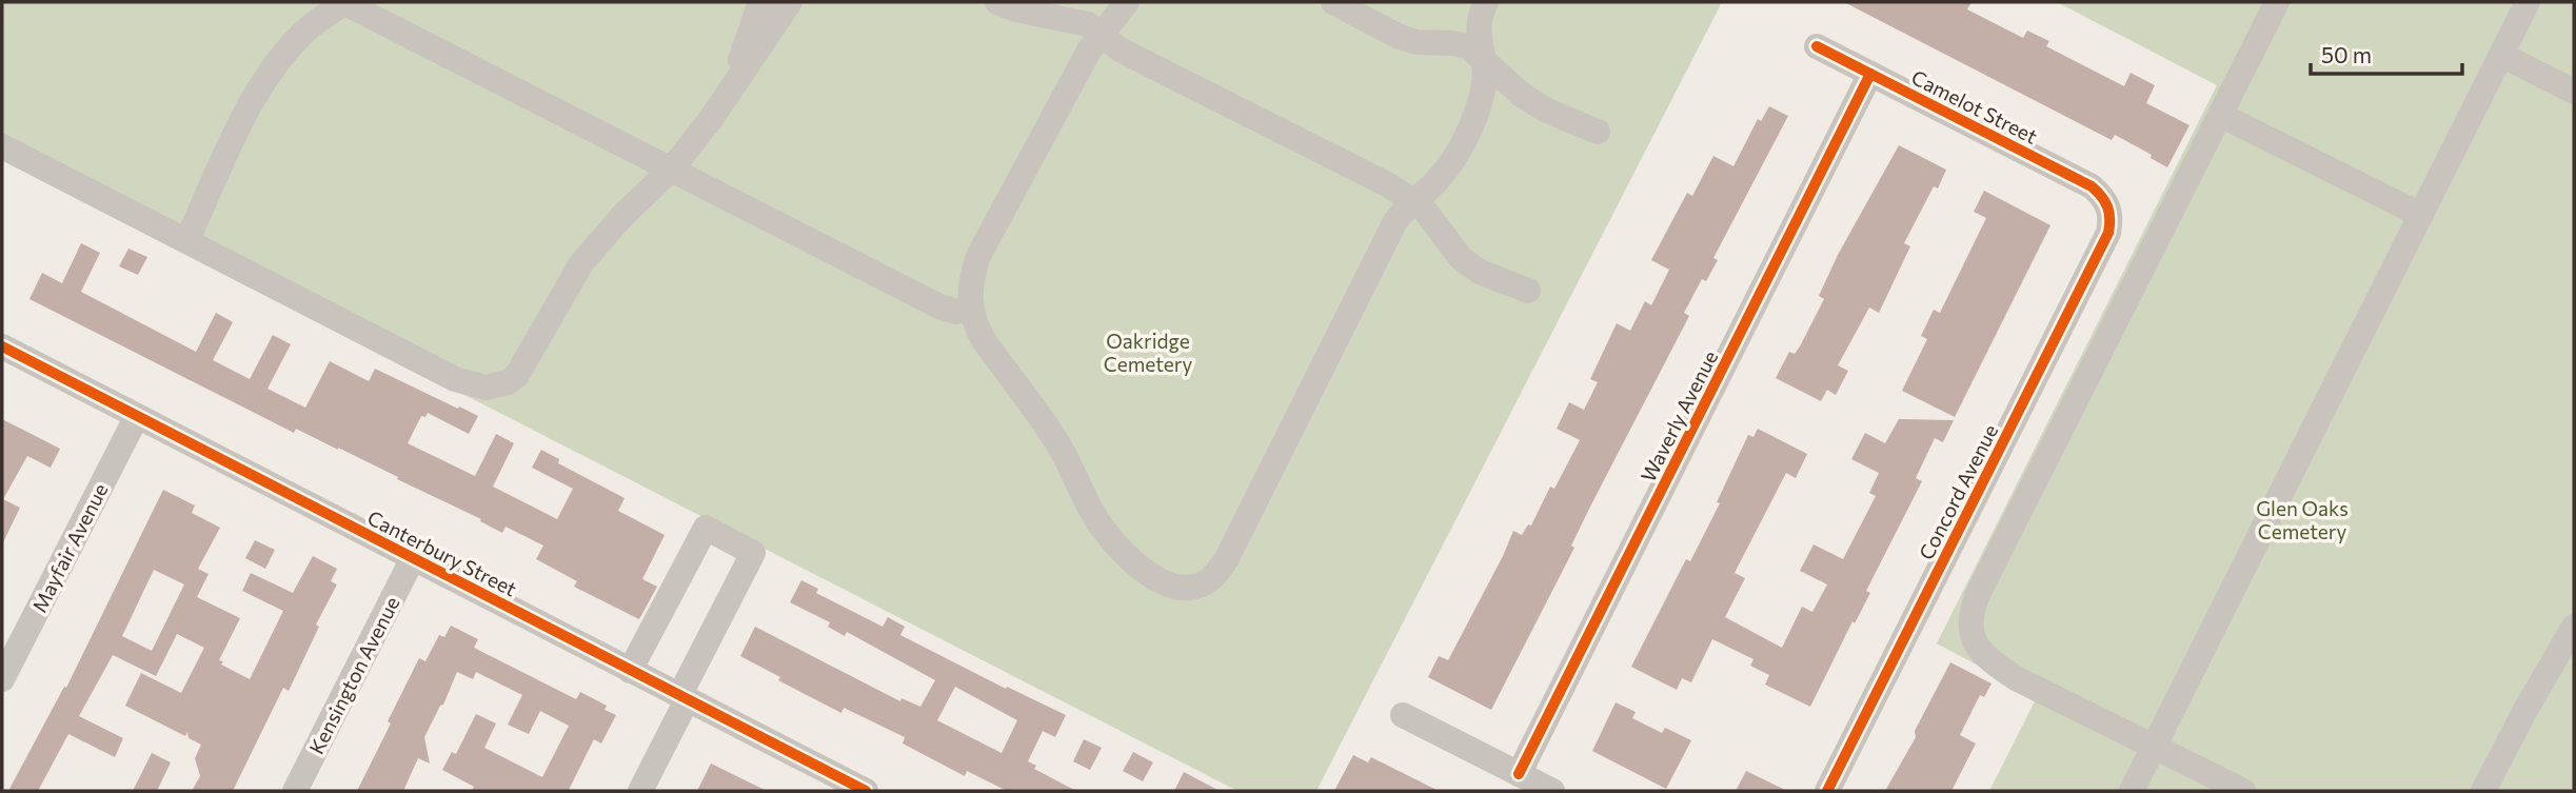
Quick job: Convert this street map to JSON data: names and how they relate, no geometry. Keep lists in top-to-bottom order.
{
  "streets": {
    "street": [
      "Camelot Street",
      "Waverly Avenue",
      "Concord Avenue",
      "Mayfair Avenue",
      "Canterbury Street",
      "Kensington Avenue"
    ]
  },
  "crossings": [
    ["Camelot Street", "Waverly Avenue"],
    ["Camelot Street", "Concord Avenue"],
    ["Mayfair Avenue", "Canterbury Street"],
    ["Canterbury Street", "Kensington Avenue"]
  ],
  "parks": ["Oakridge Cemetery", "Glen Oaks Cemetery"],
  "scale_bar": "50 m"
}
